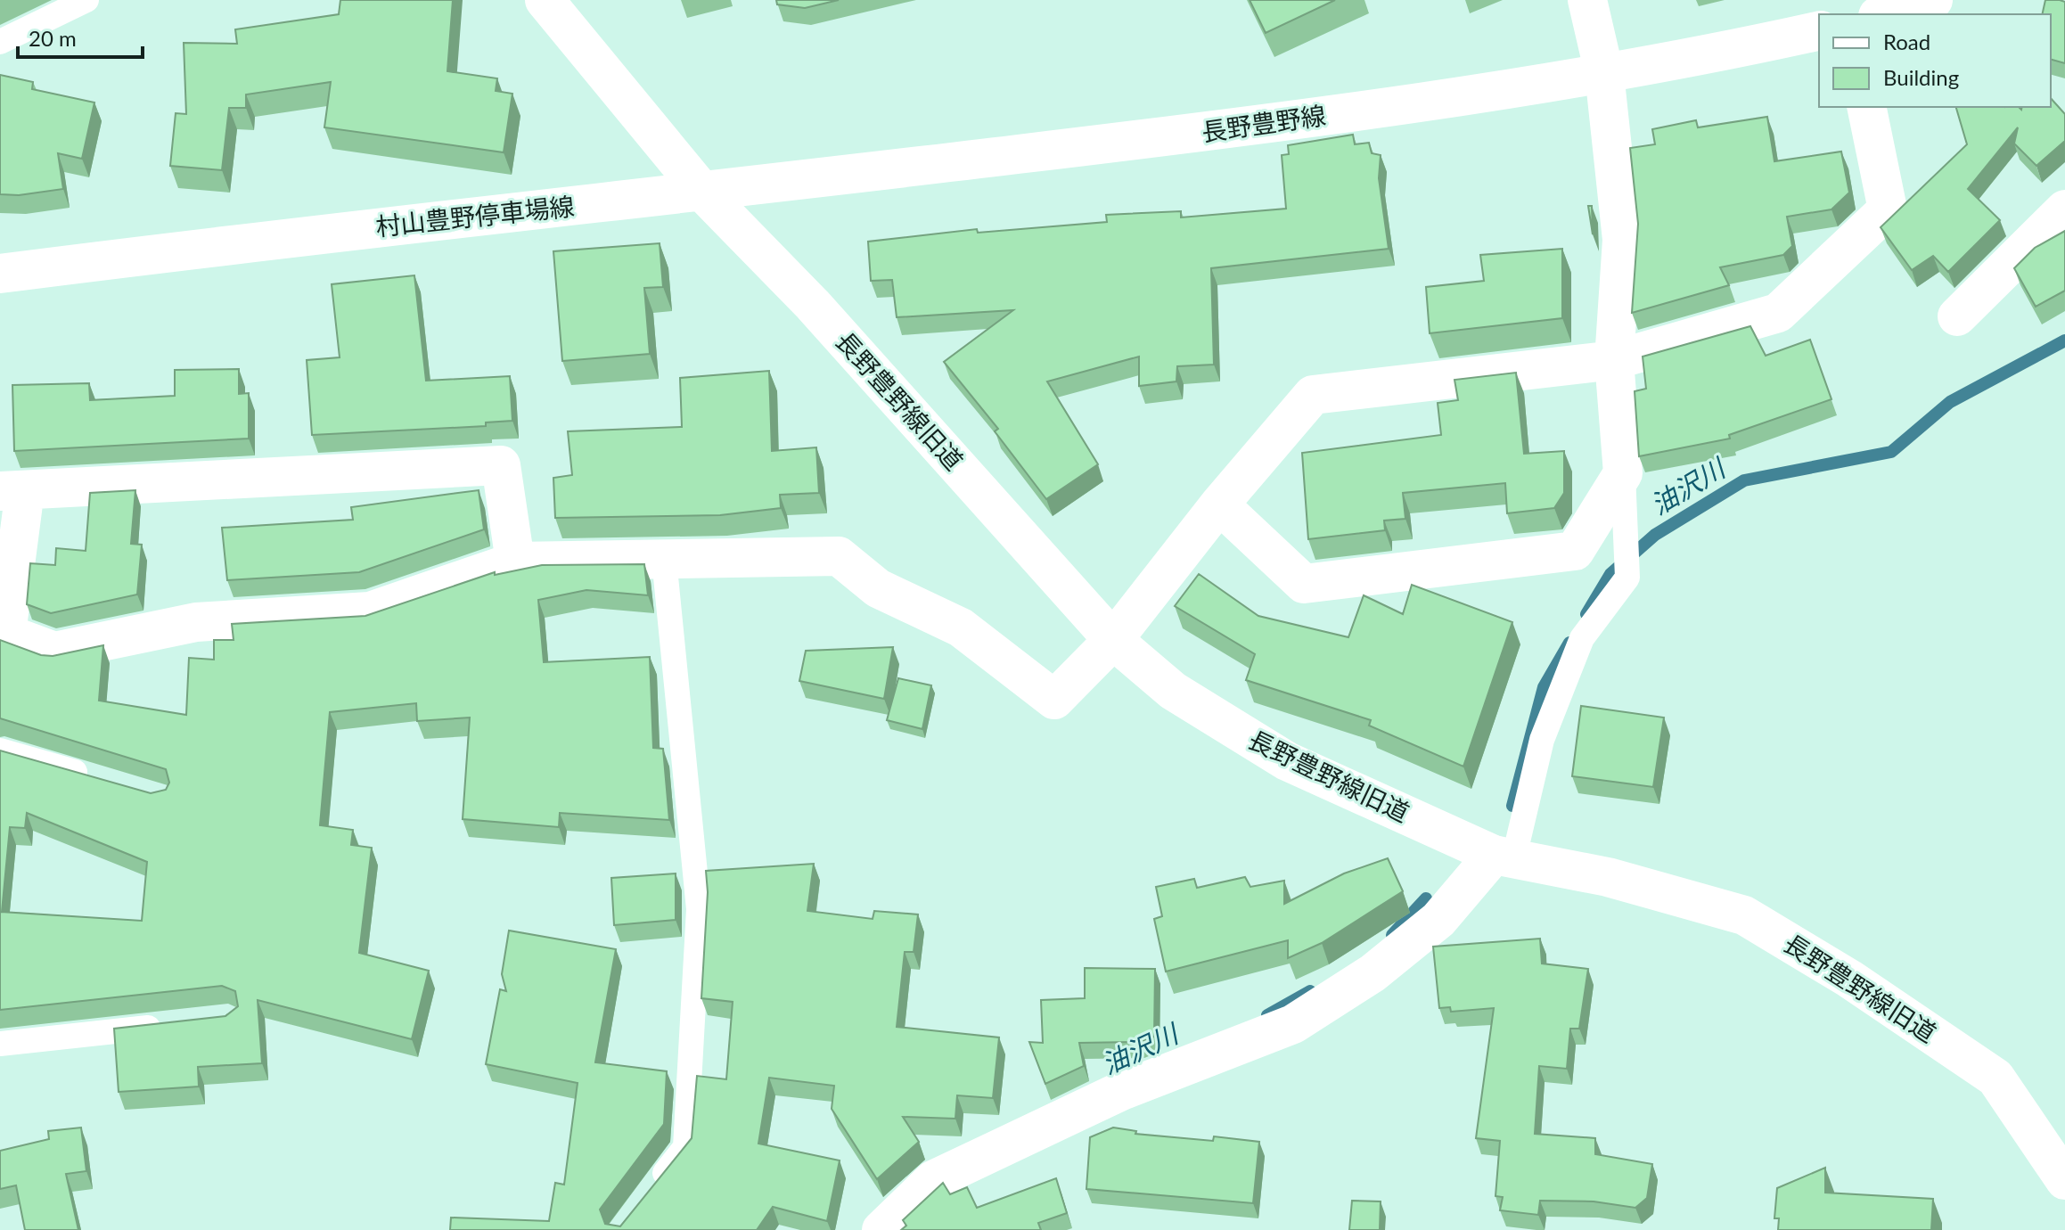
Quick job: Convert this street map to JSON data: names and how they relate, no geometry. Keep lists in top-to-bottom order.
{
  "streets": {
    "street": ["長野豊野線", "村山豊野停車場線", "長野豊野線旧道"]
  },
  "crossings": [
    ["長野豊野線", "村山豊野停車場線"],
    ["長野豊野線", "長野豊野線旧道"],
    ["村山豊野停車場線", "長野豊野線旧道"]
  ],
  "water": ["油沢川"],
  "legend": ["Road", "Building"],
  "scale_bar": "20 m"
}
